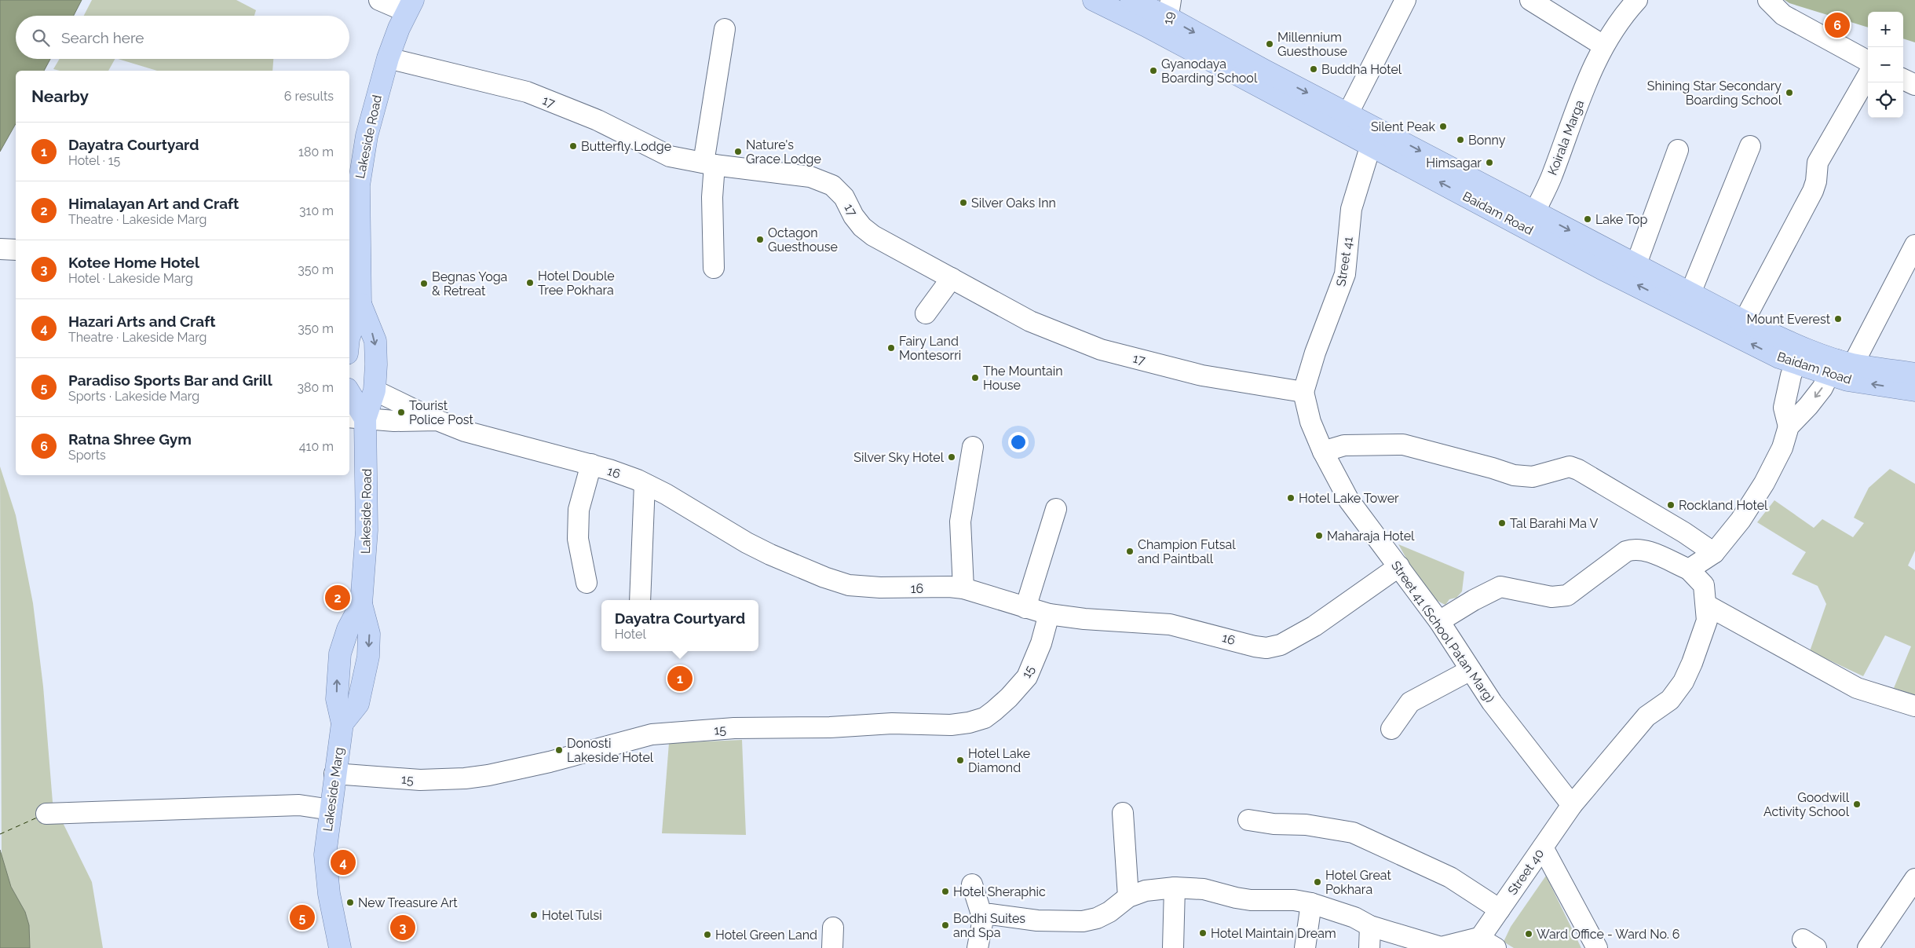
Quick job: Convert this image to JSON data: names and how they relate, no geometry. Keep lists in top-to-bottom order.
{
  "streets": {
    "main road": ["Lakeside Road", "Baidam Road", "Lakeside Marg"],
    "street": [
      "17",
      "Koirala Marga",
      "Street 41",
      "16",
      "Street 41 (School Patan Marg)",
      "15",
      "Street 40"
    ]
  },
  "crossings": [
    ["17", "Lakeside Road"],
    ["17", "Street 41"],
    ["17", "Street 41 (School Patan Marg)"],
    ["Lakeside Road", "16"],
    ["Lakeside Road", "Lakeside Marg"],
    ["Koirala Marga", "Baidam Road"],
    ["Baidam Road", "Street 41"],
    ["Street 41", "Street 41 (School Patan Marg)"],
    ["16", "Street 41 (School Patan Marg)"],
    ["16", "15"],
    ["Street 41 (School Patan Marg)", "Street 40"],
    ["15", "Lakeside Marg"]
  ],
  "places": [
    "Millennium Guesthouse",
    "Buddha Hotel",
    "Gyanodaya Boarding School",
    "Shining Star Secondary Boarding School",
    "Silent Peak",
    "Bonny",
    "Butterfly Lodge",
    "Nature's Grace Lodge",
    "Himsagar",
    "Silver Oaks Inn",
    "Lake Top",
    "Octagon Guesthouse",
    "Hotel Double Tree Pokhara",
    "Begnas Yoga & Retreat",
    "Mount Everest",
    "Fairy Land Montesorri",
    "The Mountain House",
    "Tourist Police Post",
    "Silver Sky Hotel",
    "Hotel Lake Tower",
    "Rockland Hotel",
    "Tal Barahi Ma V",
    "Maharaja Hotel",
    "Champion Futsal and Paintball",
    "Donosti Lakeside Hotel",
    "Hotel Lake Diamond",
    "Goodwill Activity School",
    "Hotel Great Pokhara",
    "Hotel Sheraphic",
    "New Treasure Art",
    "Hotel Tulsi",
    "Bodhi Suites and Spa",
    "Hotel Maintain Dream",
    "Ward Office - Ward No. 6",
    "Hotel Green Land"
  ],
  "page": {
    "pins": [
      "6",
      "2",
      "1",
      "4",
      "5",
      "3"
    ],
    "map_buttons": ["+", "−"],
    "search": "Search here",
    "heading": ["Nearby", "6 results"],
    "list": [
      {
        "mark": "1",
        "name": "Dayatra Courtyard",
        "note": "Hotel · 15",
        "value": "180 m"
      },
      {
        "mark": "2",
        "name": "Himalayan Art and Craft",
        "note": "Theatre · Lakeside Marg",
        "value": "310 m"
      },
      {
        "mark": "3",
        "name": "Kotee Home Hotel",
        "note": "Hotel · Lakeside Marg",
        "value": "350 m"
      },
      {
        "mark": "4",
        "name": "Hazari Arts and Craft",
        "note": "Theatre · Lakeside Marg",
        "value": "350 m"
      },
      {
        "mark": "5",
        "name": "Paradiso Sports Bar and Grill",
        "note": "Sports · Lakeside Marg",
        "value": "380 m"
      },
      {
        "mark": "6",
        "name": "Ratna Shree Gym",
        "note": "Sports",
        "value": "410 m"
      }
    ],
    "popup": ["Dayatra Courtyard", "Hotel"]
  }
}
